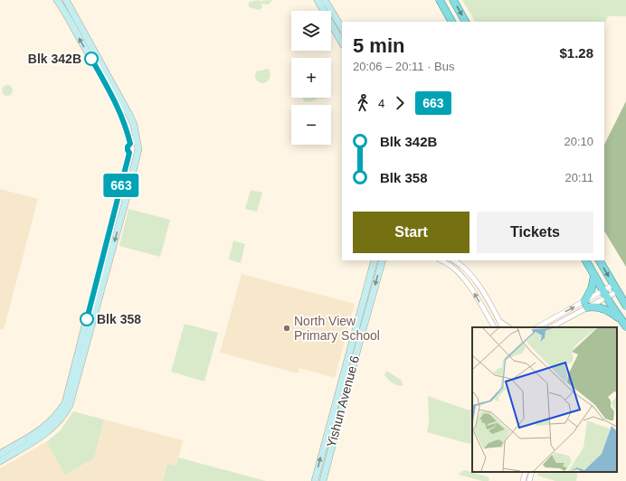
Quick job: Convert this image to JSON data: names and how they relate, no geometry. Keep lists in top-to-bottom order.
{
  "streets": {
    "main road": ["Yishun Avenue 6"]
  },
  "places": ["Blk 342B", "Blk 358", "North View Primary School"],
  "lines": ["bus line 663"],
  "page": {
    "on_map": "663",
    "map_buttons": ["+", "−"],
    "heading": ["5 min", "20:06 – 20:11 · Bus", "$1.28"],
    "legs": ["4", "663"],
    "list": [
      {
        "name": "Blk 342B",
        "value": "20:10"
      },
      {
        "name": "Blk 358",
        "value": "20:11"
      }
    ],
    "buttons": ["Start", "Tickets"]
  }
}
